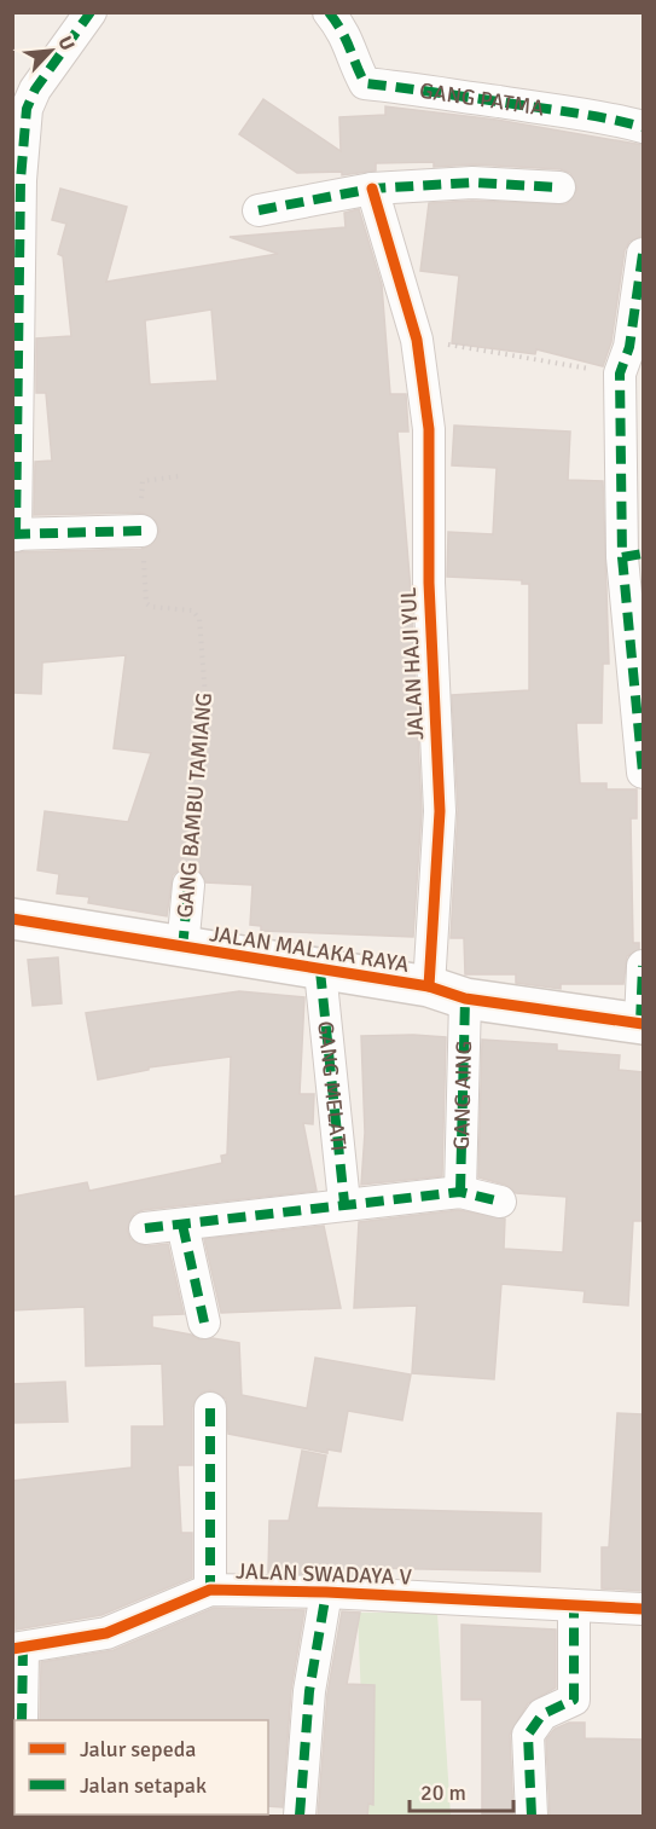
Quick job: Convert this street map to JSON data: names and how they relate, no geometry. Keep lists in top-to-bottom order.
{
  "streets": {
    "street": [
      "GANG PATMA",
      "JALAN HAJI YUL",
      "GANG BAMBU TAMIANG",
      "JALAN MALAKA RAYA",
      "GANG MELATI",
      "GANG AING",
      "JALAN SWADAYA V"
    ]
  },
  "crossings": [
    ["JALAN HAJI YUL", "JALAN MALAKA RAYA"],
    ["GANG BAMBU TAMIANG", "JALAN MALAKA RAYA"],
    ["JALAN MALAKA RAYA", "GANG MELATI"],
    ["JALAN MALAKA RAYA", "GANG AING"]
  ],
  "legend": ["Jalur sepeda", "Jalan setapak"],
  "scale_bar": "20 m",
  "north": "top right"
}
